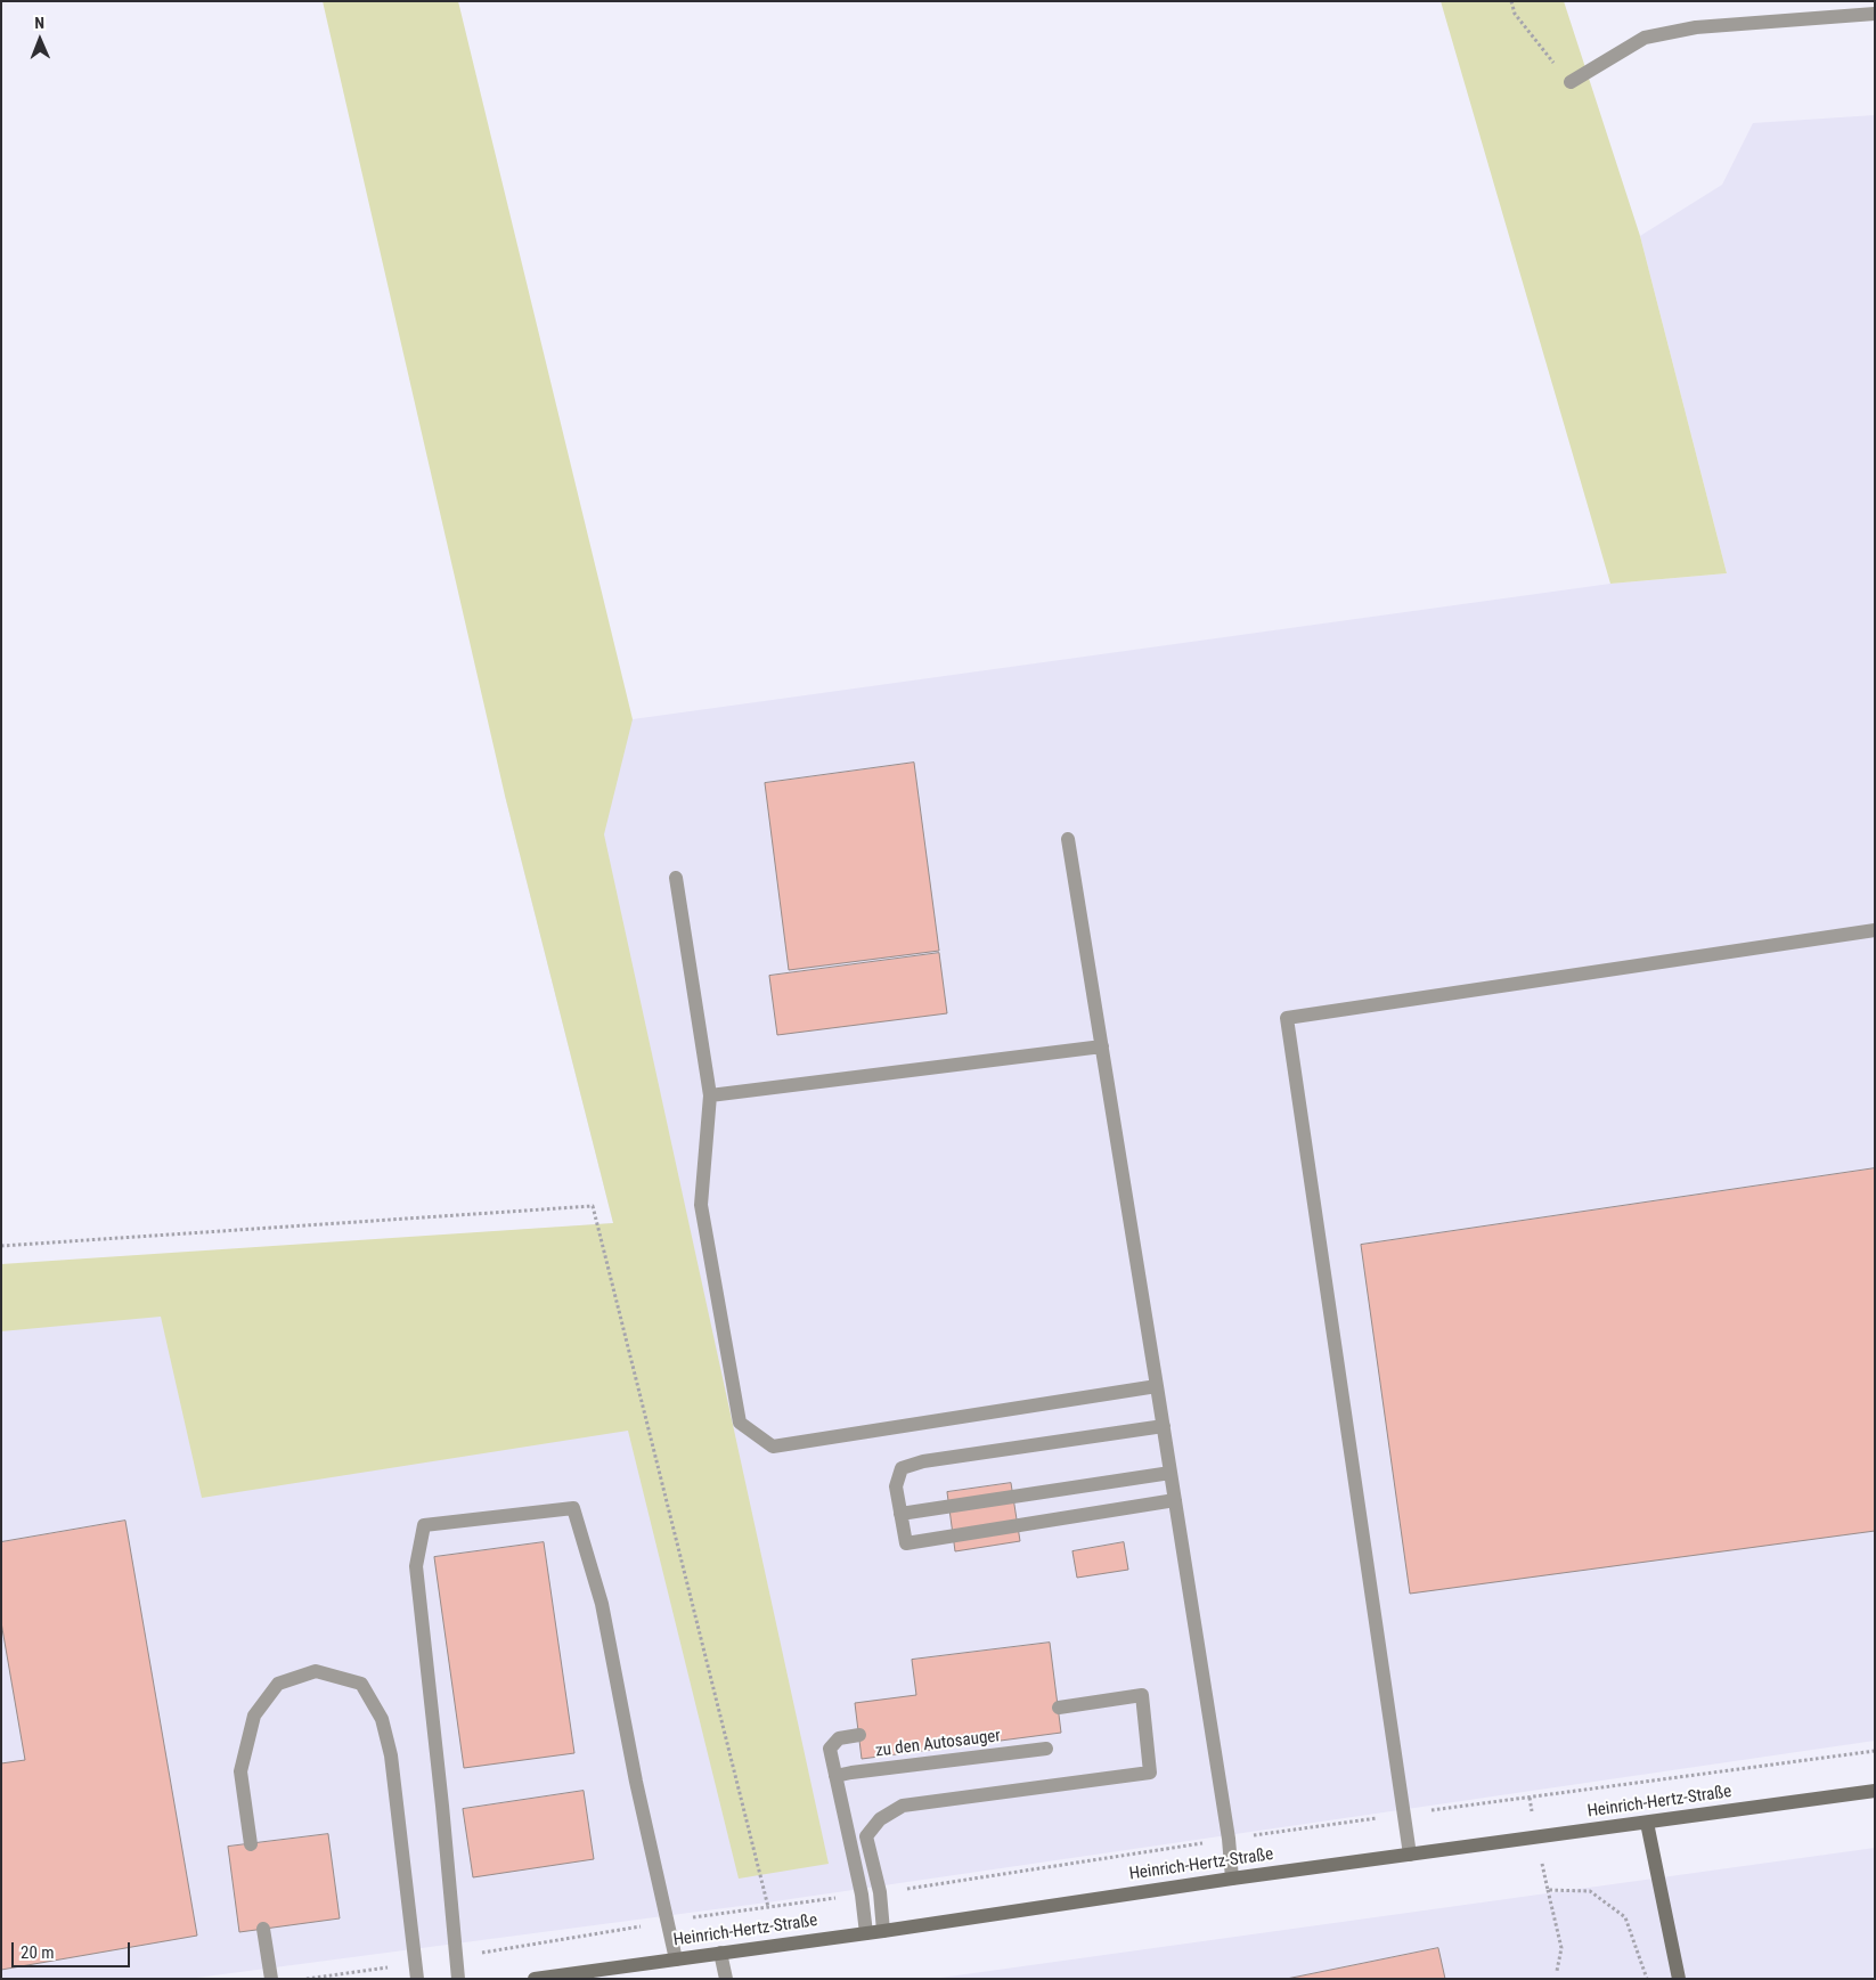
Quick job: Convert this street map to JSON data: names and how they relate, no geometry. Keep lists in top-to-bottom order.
{
  "streets": {
    "street": ["zu den Autosauger", "Heinrich-Hertz-Straße"]
  },
  "scale_bar": "20 m",
  "north": "top"
}
